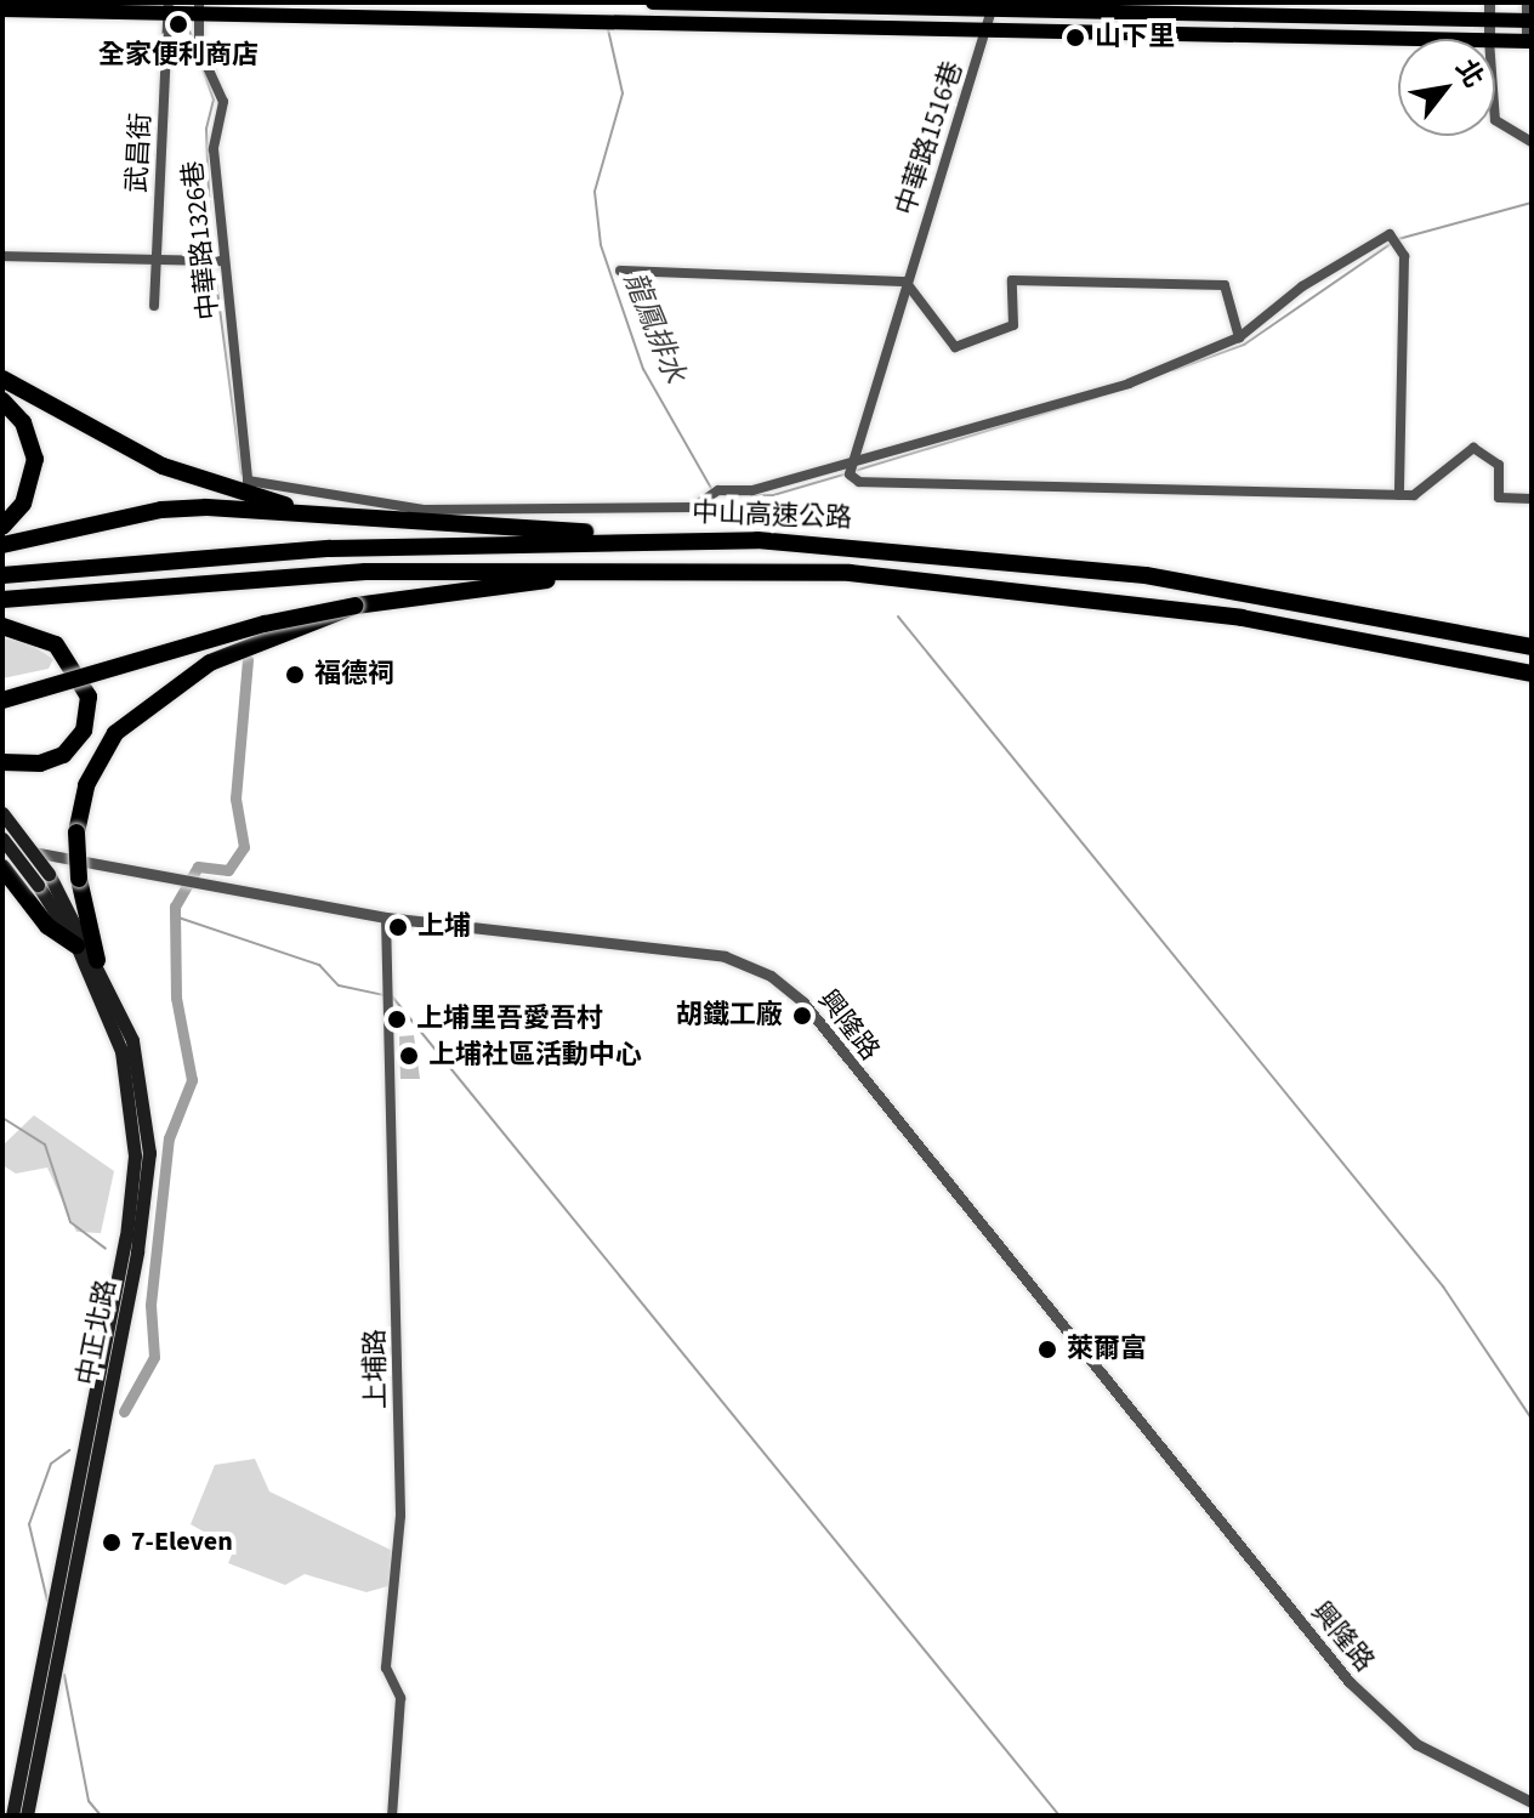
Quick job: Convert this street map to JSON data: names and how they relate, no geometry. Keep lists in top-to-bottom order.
{
  "streets": {
    "highway": ["中山高速公路"],
    "main road": ["中正北路"],
    "street": [
      "中華路1516巷",
      "武昌街",
      "中華路1326巷",
      "興隆路",
      "上埔路"
    ]
  },
  "crossings": [
    ["中華路1516巷", "中華路1326巷"],
    ["興隆路", "上埔路"]
  ],
  "water": ["龍鳳排水"],
  "places": [
    "全家便利商店",
    "山下里",
    "福德祠",
    "上埔",
    "胡鐵工廠",
    "上埔里吾愛吾村",
    "上埔社區活動中心",
    "萊爾富",
    "7-Eleven"
  ],
  "north": "top right"
}
